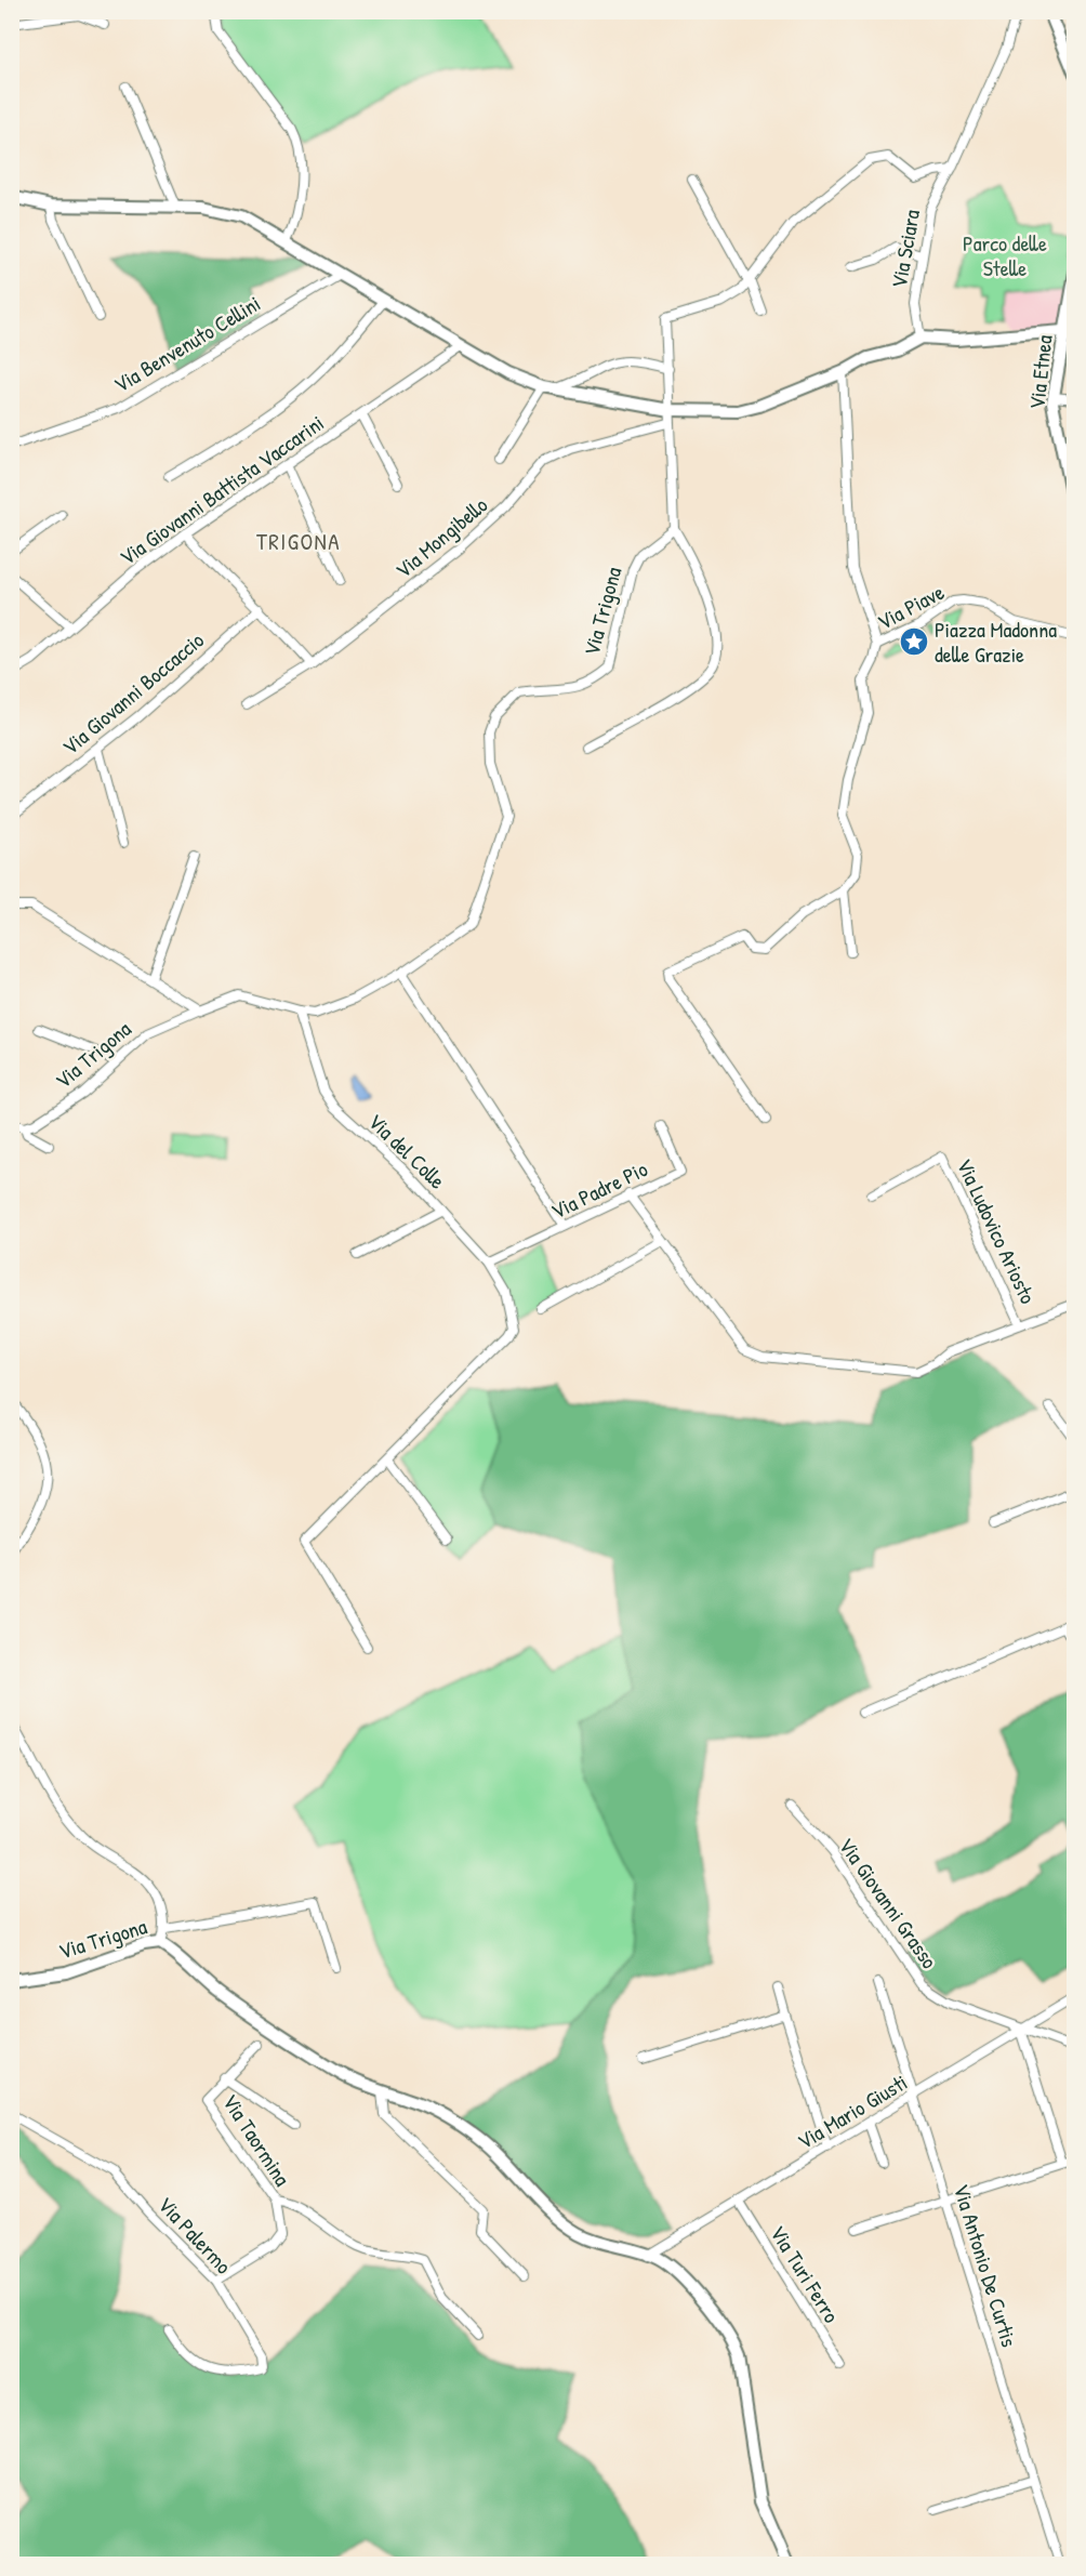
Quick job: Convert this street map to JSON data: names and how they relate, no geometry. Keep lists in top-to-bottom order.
{
  "streets": {
    "street": [
      "Via Sciara",
      "Via Benvenuto Cellini",
      "Via Etnea",
      "Via Giovanni Battista Vaccarini",
      "Via Mongibello",
      "Via Piave",
      "Via Trigona",
      "Via Giovanni Boccaccio",
      "Via del Colle",
      "Via Padre Pio",
      "Via Ludovico Ariosto",
      "Via Giovanni Grasso",
      "Via Mario Giusti",
      "Via Taormina",
      "Via Palermo",
      "Via Antonio De Curtis",
      "Via Turi Ferro"
    ]
  },
  "crossings": [
    ["Via Trigona", "Via del Colle"],
    ["Via del Colle", "Via Padre Pio"],
    ["Via Giovanni Grasso", "Via Mario Giusti"],
    ["Via Mario Giusti", "Via Antonio De Curtis"],
    ["Via Mario Giusti", "Via Turi Ferro"],
    ["Via Taormina", "Via Palermo"]
  ],
  "districts": ["TRIGONA"],
  "parks": ["Parco delle Stelle"],
  "places": {
    "place": ["Piazza Madonna delle Grazie"]
  }
}
